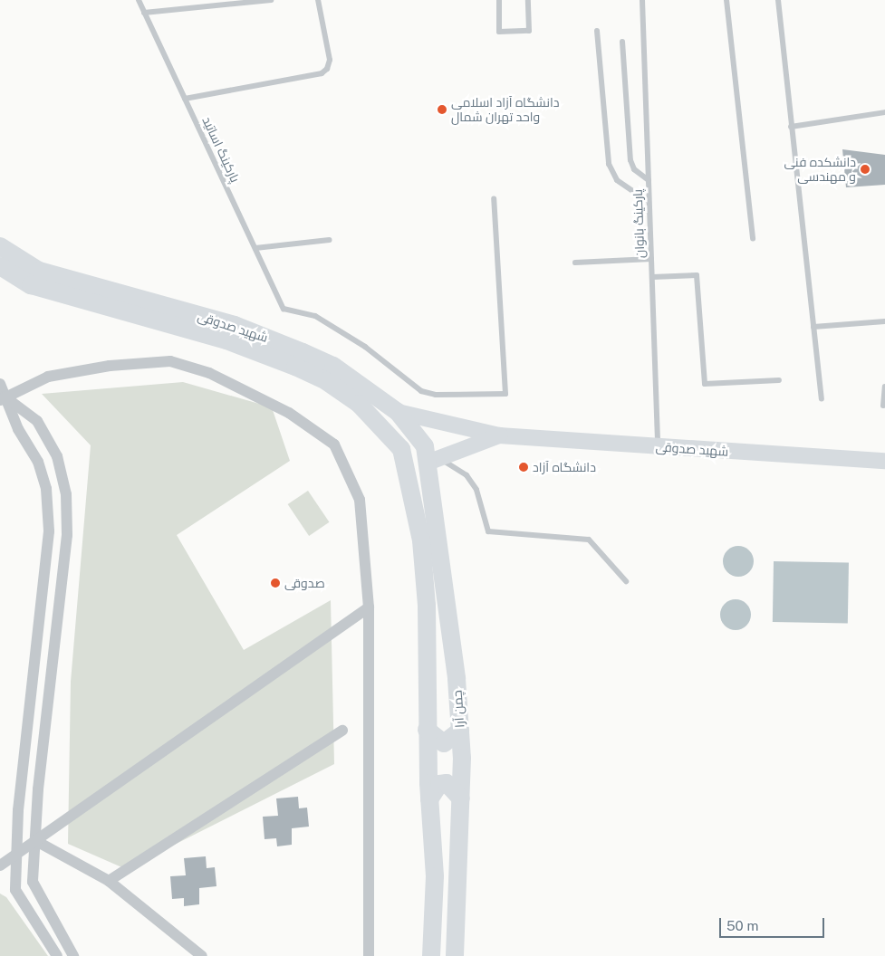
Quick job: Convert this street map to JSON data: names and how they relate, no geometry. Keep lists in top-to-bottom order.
{
  "streets": {
    "main road": ["شهید صدوقی", "چمن آرا"],
    "lane": ["پارکینگ اساتید", "پارکینگ بانوان"]
  },
  "crossings": [
    ["پارکینگ بانوان", "شهید صدوقی"],
    ["شهید صدوقی", "چمن آرا"]
  ],
  "places": [
    "دانشگاه آزاد اسلامی واحد تهران شمال",
    "دانشکده فنی و مهندسی",
    "دانشگاه آزاد",
    "صدوقی"
  ],
  "scale_bar": "50 m"
}
